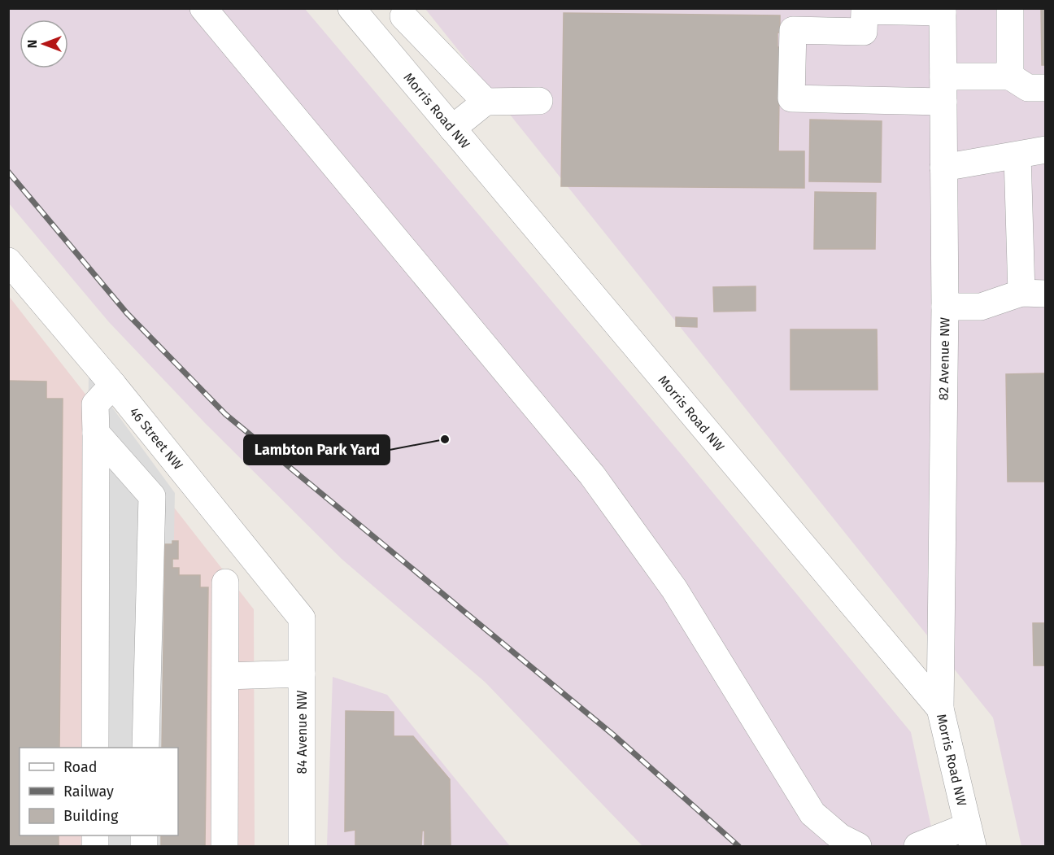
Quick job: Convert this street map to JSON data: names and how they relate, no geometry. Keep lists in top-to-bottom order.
{
  "streets": {
    "street": [
      "Morris Road NW",
      "82 Avenue NW",
      "46 Street NW",
      "84 Avenue NW"
    ]
  },
  "crossings": [
    ["Morris Road NW", "82 Avenue NW"],
    ["46 Street NW", "84 Avenue NW"]
  ],
  "places": ["Lambton Park Yard"],
  "legend": ["Road", "Railway", "Building"],
  "north": "left"
}
